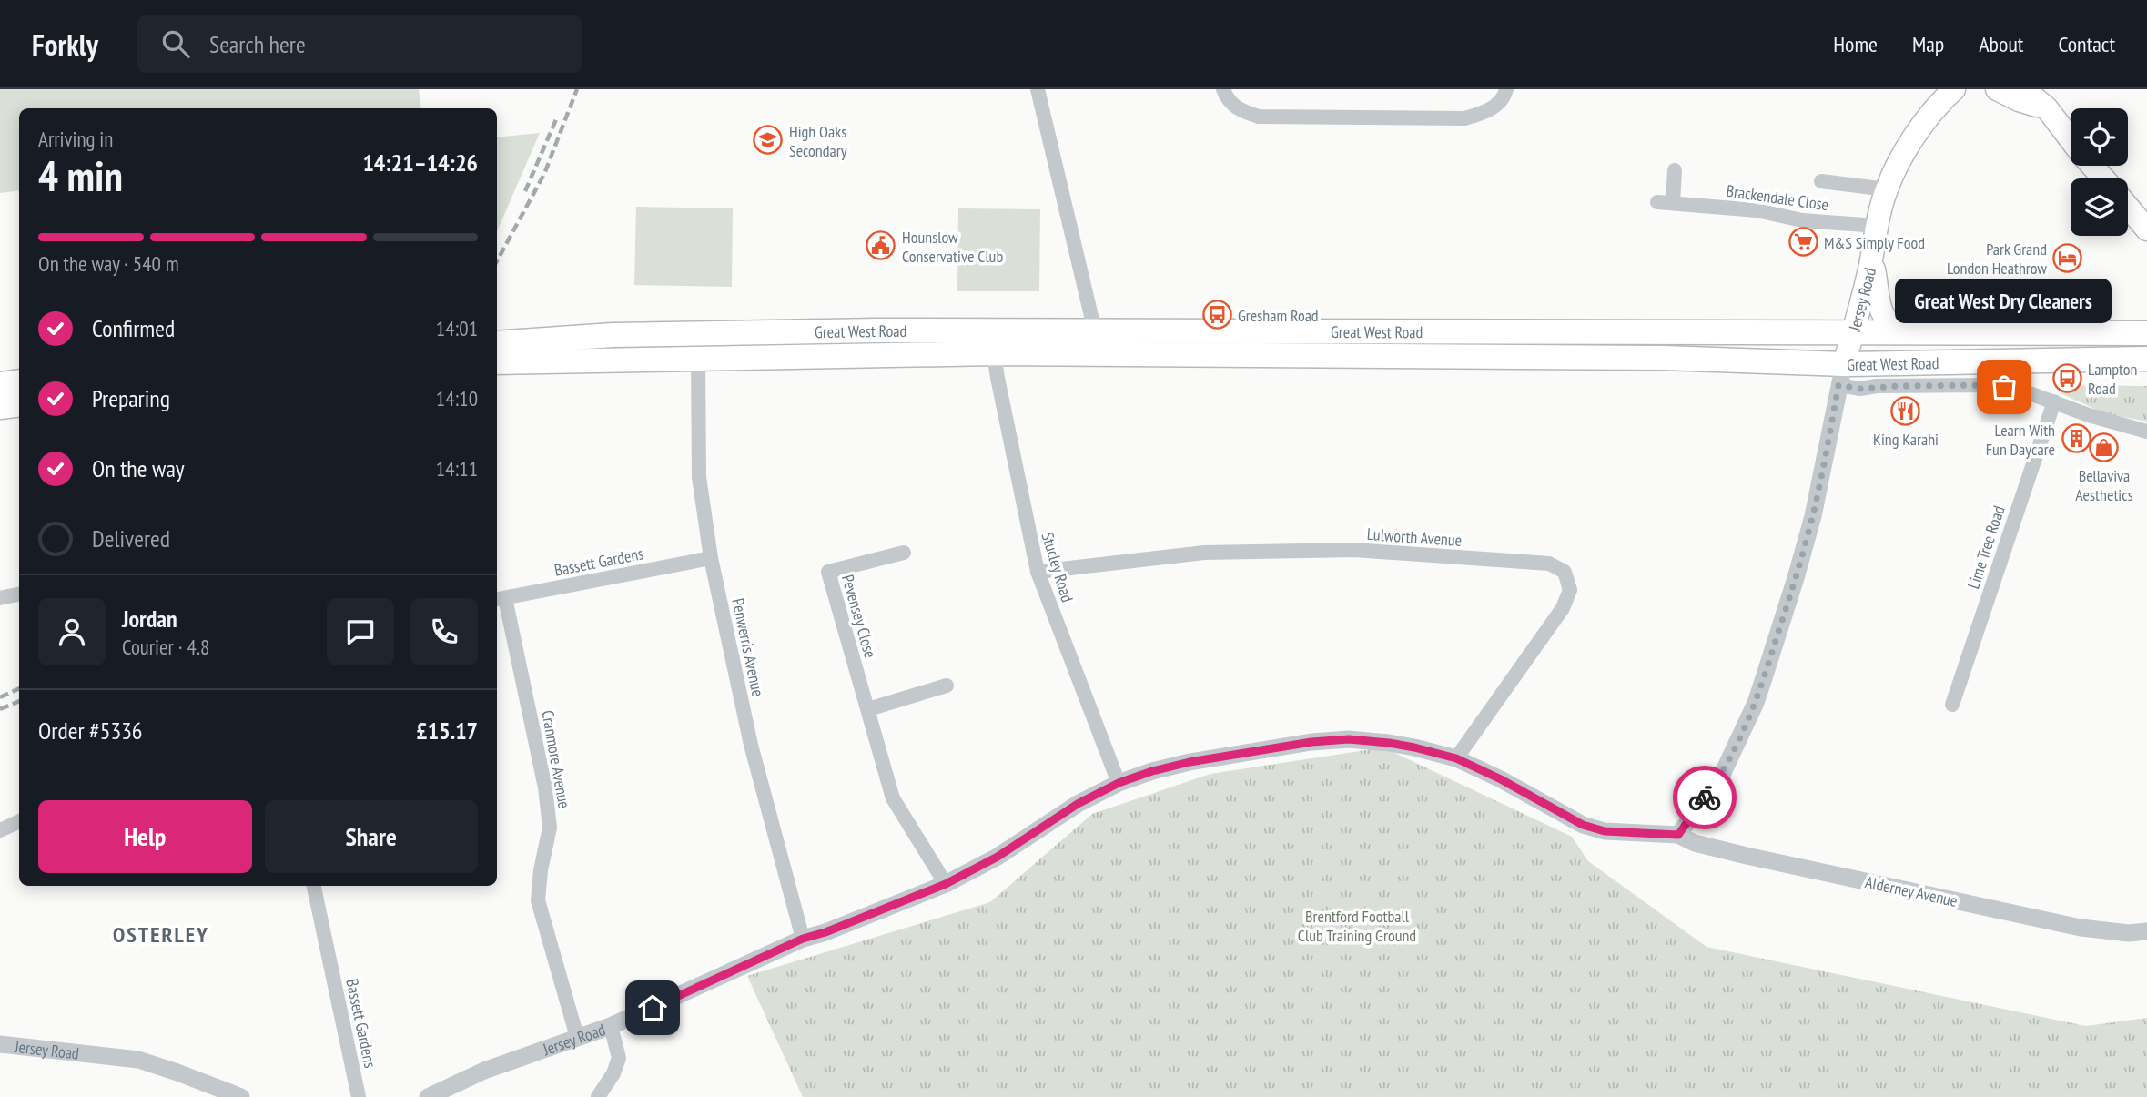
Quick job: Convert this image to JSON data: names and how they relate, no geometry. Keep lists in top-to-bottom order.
{
  "streets": {
    "highway": ["Great West Road"],
    "main road": ["Jersey Road"],
    "street": [
      "Brackendale Close",
      "Lulworth Avenue",
      "Lime Tree Road",
      "Bassett Gardens",
      "Stucley Road",
      "Pevensey Close",
      "Penwerris Avenue",
      "Cranmore Avenue",
      "Alderney Avenue"
    ]
  },
  "crossings": [
    ["Brackendale Close", "Jersey Road"],
    ["Jersey Road", "Great West Road"],
    ["Jersey Road", "Lulworth Avenue"],
    ["Jersey Road", "Stucley Road"],
    ["Jersey Road", "Pevensey Close"],
    ["Jersey Road", "Penwerris Avenue"],
    ["Jersey Road", "Cranmore Avenue"],
    ["Jersey Road", "Alderney Avenue"],
    ["Great West Road", "Stucley Road"],
    ["Great West Road", "Penwerris Avenue"],
    ["Lulworth Avenue", "Stucley Road"],
    ["Bassett Gardens", "Penwerris Avenue"],
    ["Bassett Gardens", "Cranmore Avenue"]
  ],
  "districts": ["OSTERLEY"],
  "parks": ["Brentford Football Club Training Ground"],
  "places": {
    "school or university": ["High Oaks Secondary"],
    "supermarket": ["M&S Simply Food"],
    "public building": ["Hounslow Conservative Club"],
    "hotel": ["Park Grand London Heathrow"],
    "bus stop": ["Gresham Road", "Lampton Road"],
    "other": ["Great West Dry Cleaners"],
    "restaurant": ["King Karahi"],
    "building": ["Learn With Fun Daycare"],
    "shop": ["Bellaviva Aesthetics"]
  },
  "page": {
    "header": "Forkly",
    "search": "Search here",
    "nav": [
      "Home",
      "Map",
      "About",
      "Contact"
    ],
    "heading": ["4 min", "Arriving in", "14:21–14:26"],
    "panel": [
      "Jordan",
      "Courier · 4.8",
      "Order #5336",
      "£15.17"
    ],
    "bar": "On the way · 540 m",
    "bubble": "Great West Dry Cleaners",
    "list": [
      ["Confirmed", "14:01"],
      ["Preparing", "14:10"],
      ["On the way", "14:11"],
      "Delivered"
    ],
    "buttons": ["Help", "Share"]
  }
}
